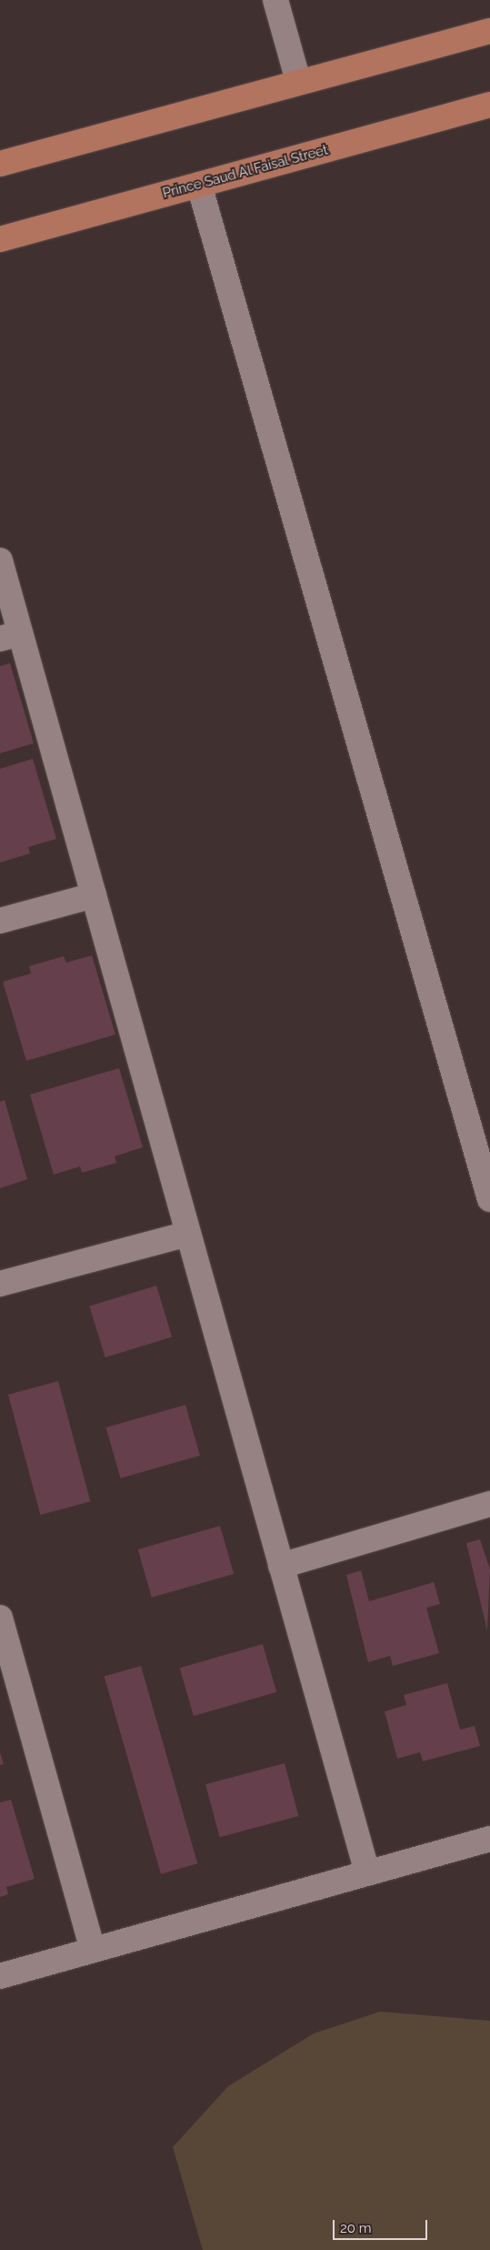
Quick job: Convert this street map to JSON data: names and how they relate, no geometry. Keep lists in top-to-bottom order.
{
  "streets": {
    "main road": ["Prince Saud Al Faisal Street"]
  },
  "scale_bar": "20 m"
}
